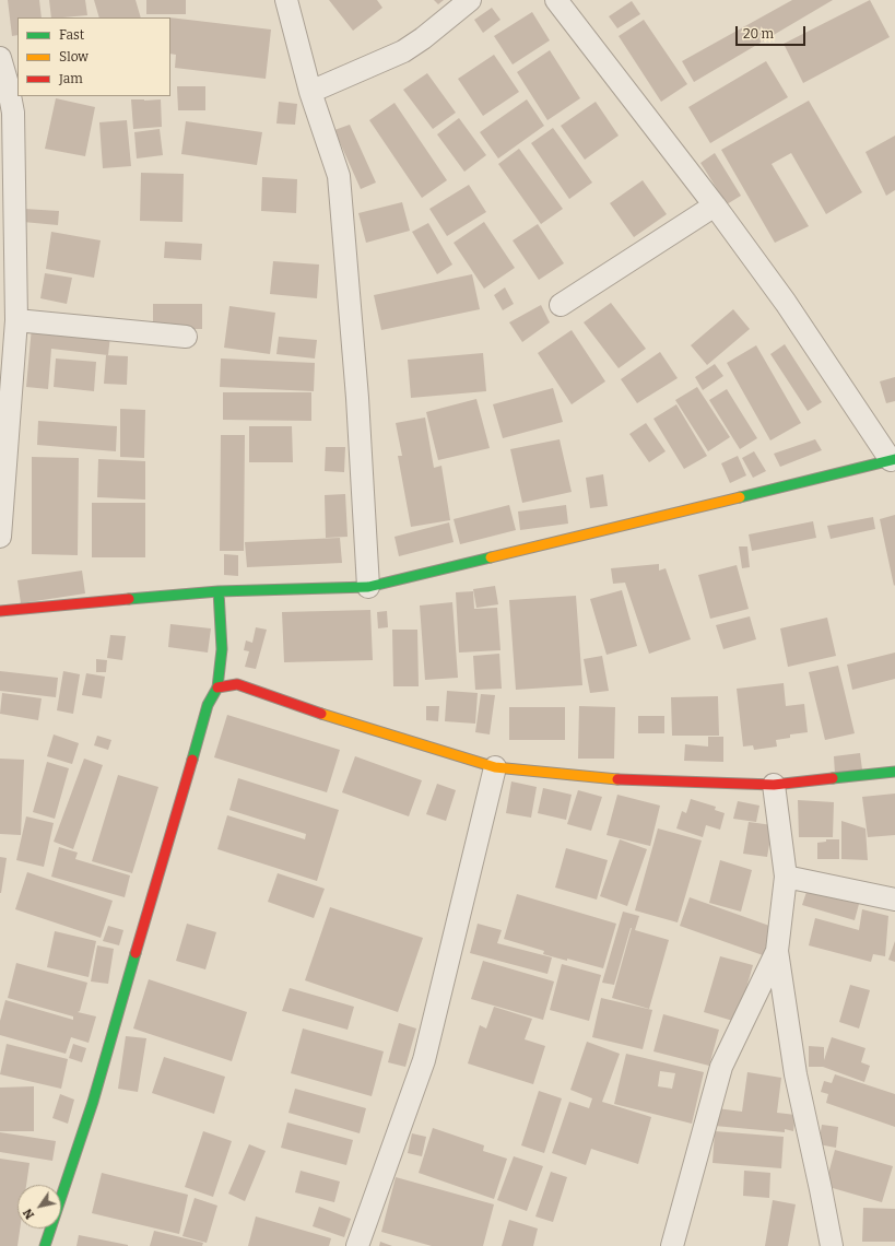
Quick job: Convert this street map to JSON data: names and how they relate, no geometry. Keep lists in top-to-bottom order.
{
  "legend": ["Fast", "Slow", "Jam"],
  "scale_bar": "20 m",
  "north": "bottom left"
}
